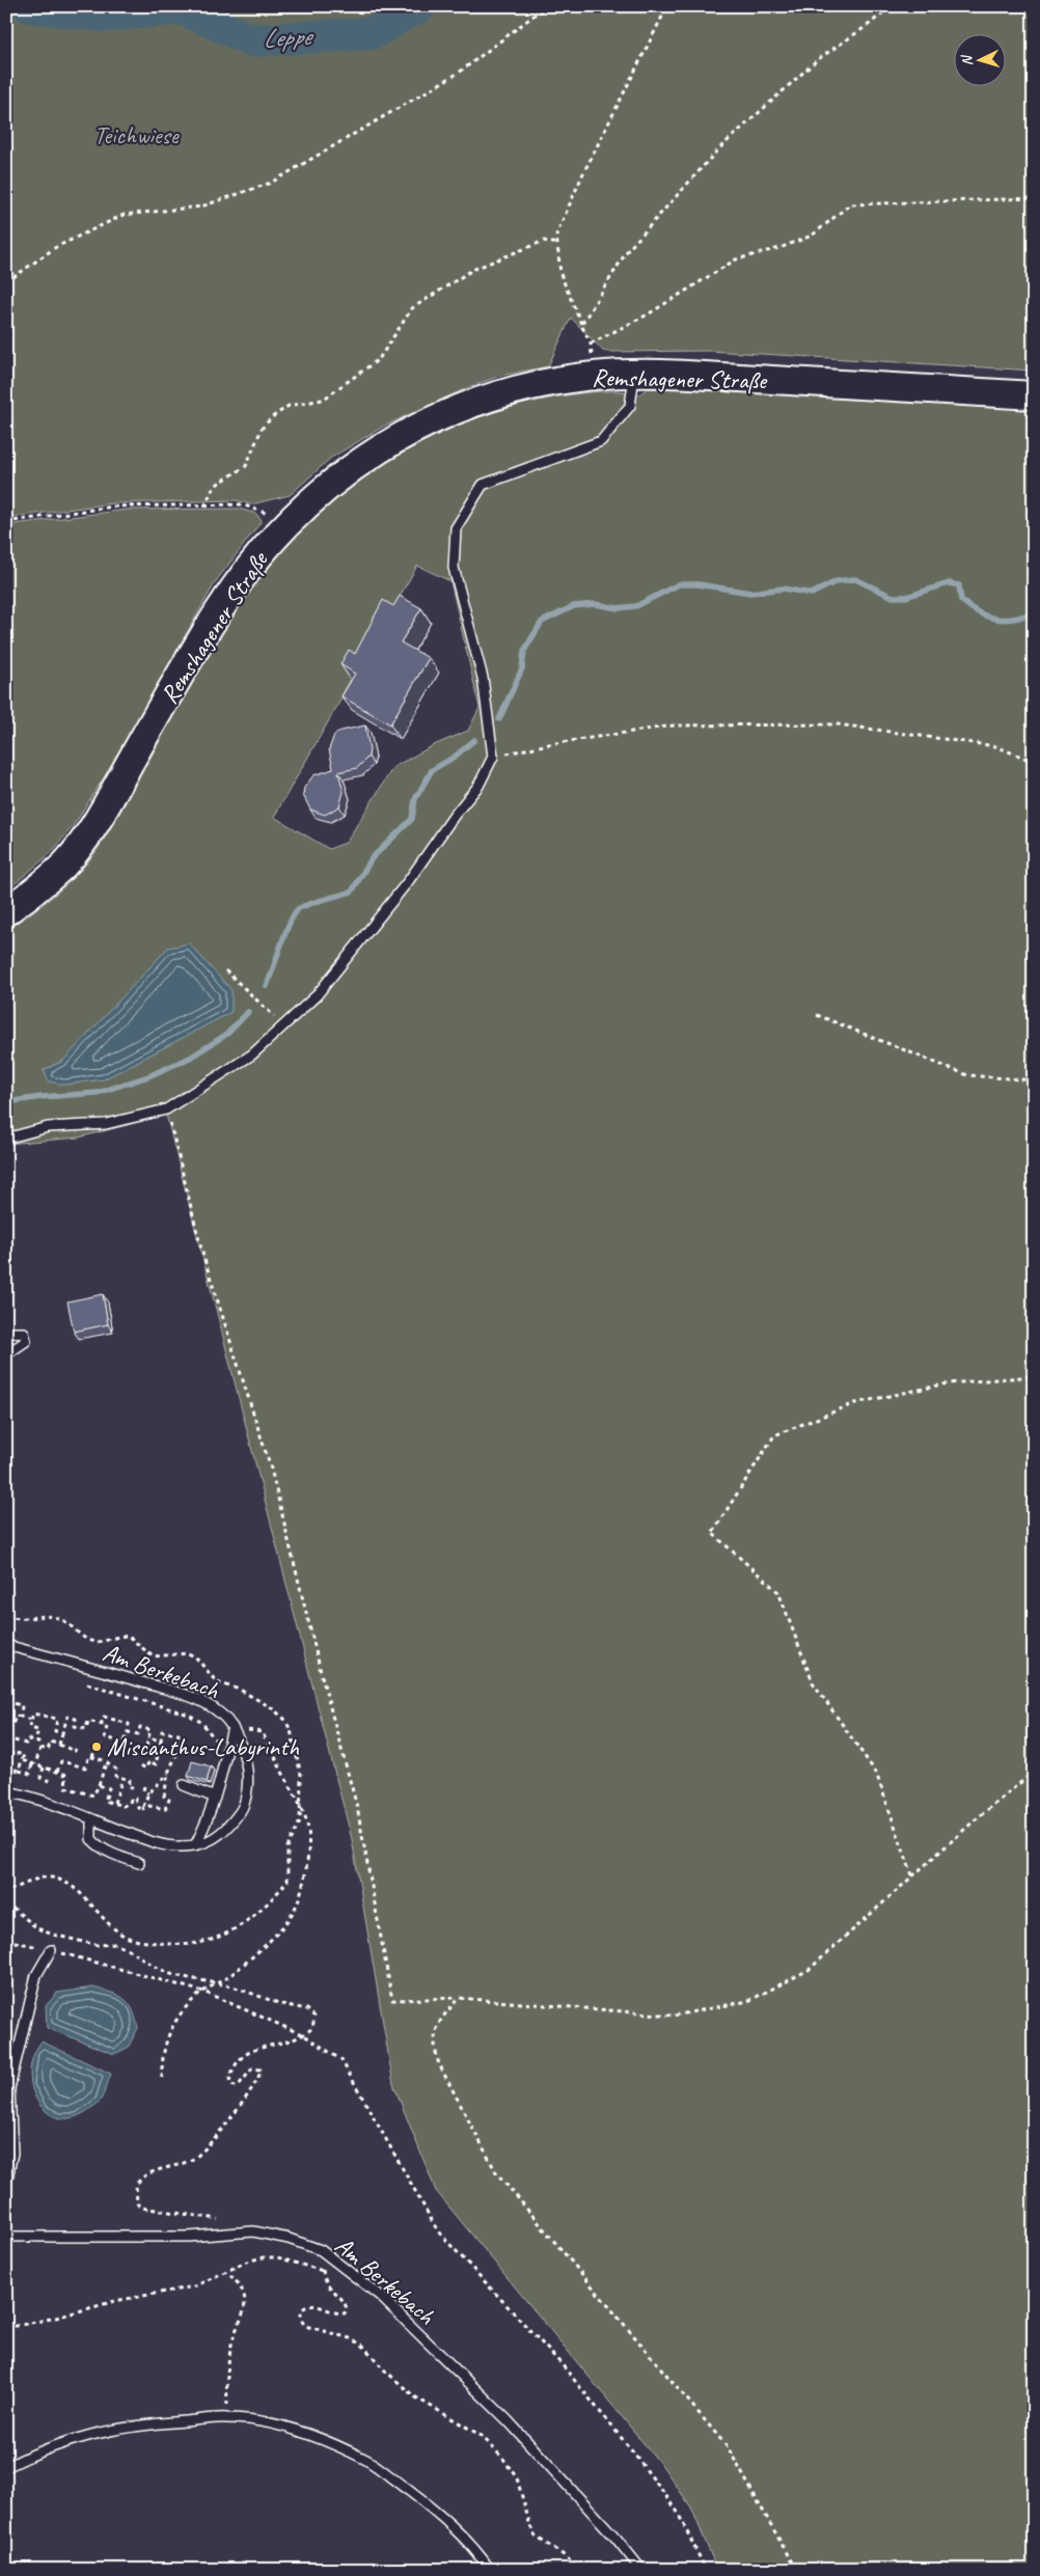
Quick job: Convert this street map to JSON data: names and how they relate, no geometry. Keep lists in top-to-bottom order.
{
  "streets": {
    "main road": ["Remshagener Straße"],
    "lane": ["Am Berkebach"]
  },
  "water": ["Leppe"],
  "parks": ["Teichwiese"],
  "places": ["Miscanthus-Labyrinth"],
  "north": "left"
}
